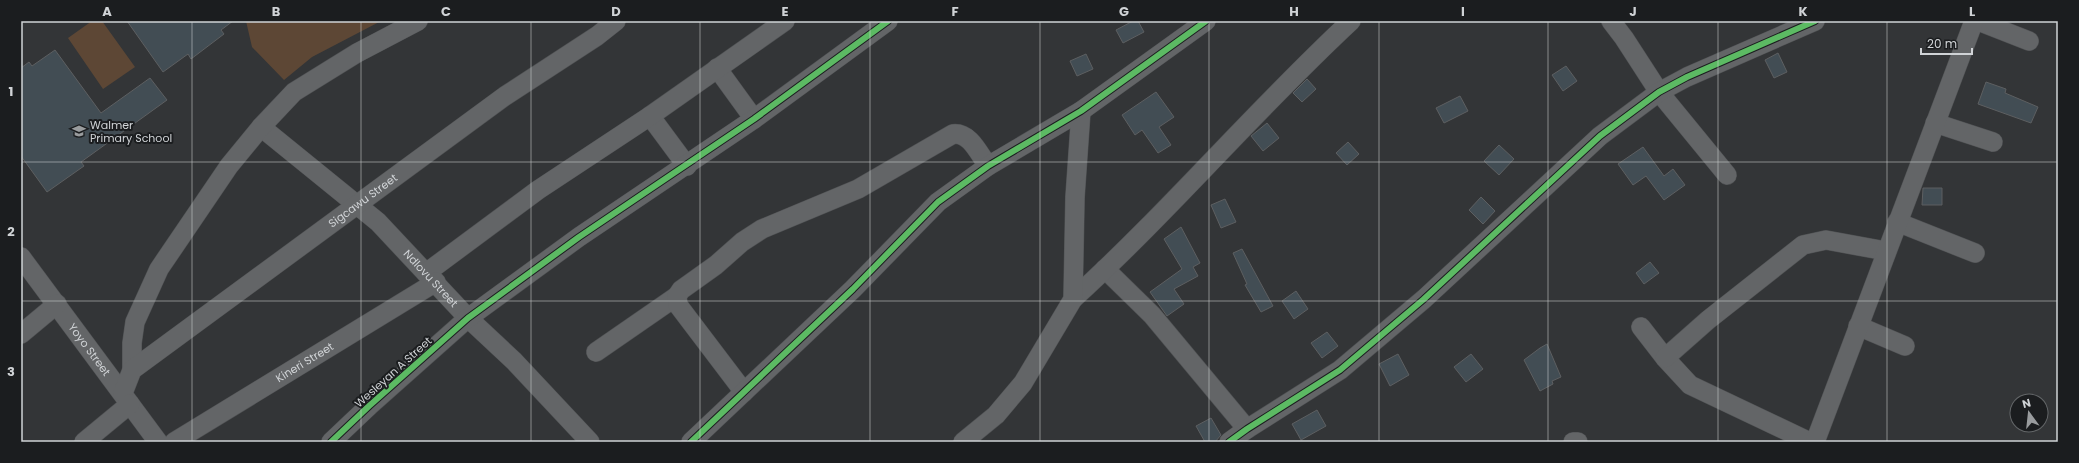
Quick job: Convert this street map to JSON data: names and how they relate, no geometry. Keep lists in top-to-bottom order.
{
  "streets": {
    "street": [
      "Sigcawu Street",
      "Ndlovu Street",
      "Yoyo Street",
      "Kineri Street",
      "Wesleyan A Street"
    ]
  },
  "crossings": [
    ["Sigcawu Street", "Ndlovu Street"],
    ["Ndlovu Street", "Kineri Street"],
    ["Ndlovu Street", "Wesleyan A Street"]
  ],
  "places": {
    "school or university": ["Walmer Primary School"]
  },
  "scale_bar": "20 m",
  "north": "top",
  "grid": {
    "columns": [
      "A",
      "B",
      "C",
      "D",
      "E",
      "F",
      "G",
      "H",
      "I",
      "J",
      "K",
      "L"
    ],
    "rows": ["1", "2", "3"]
  }
}
